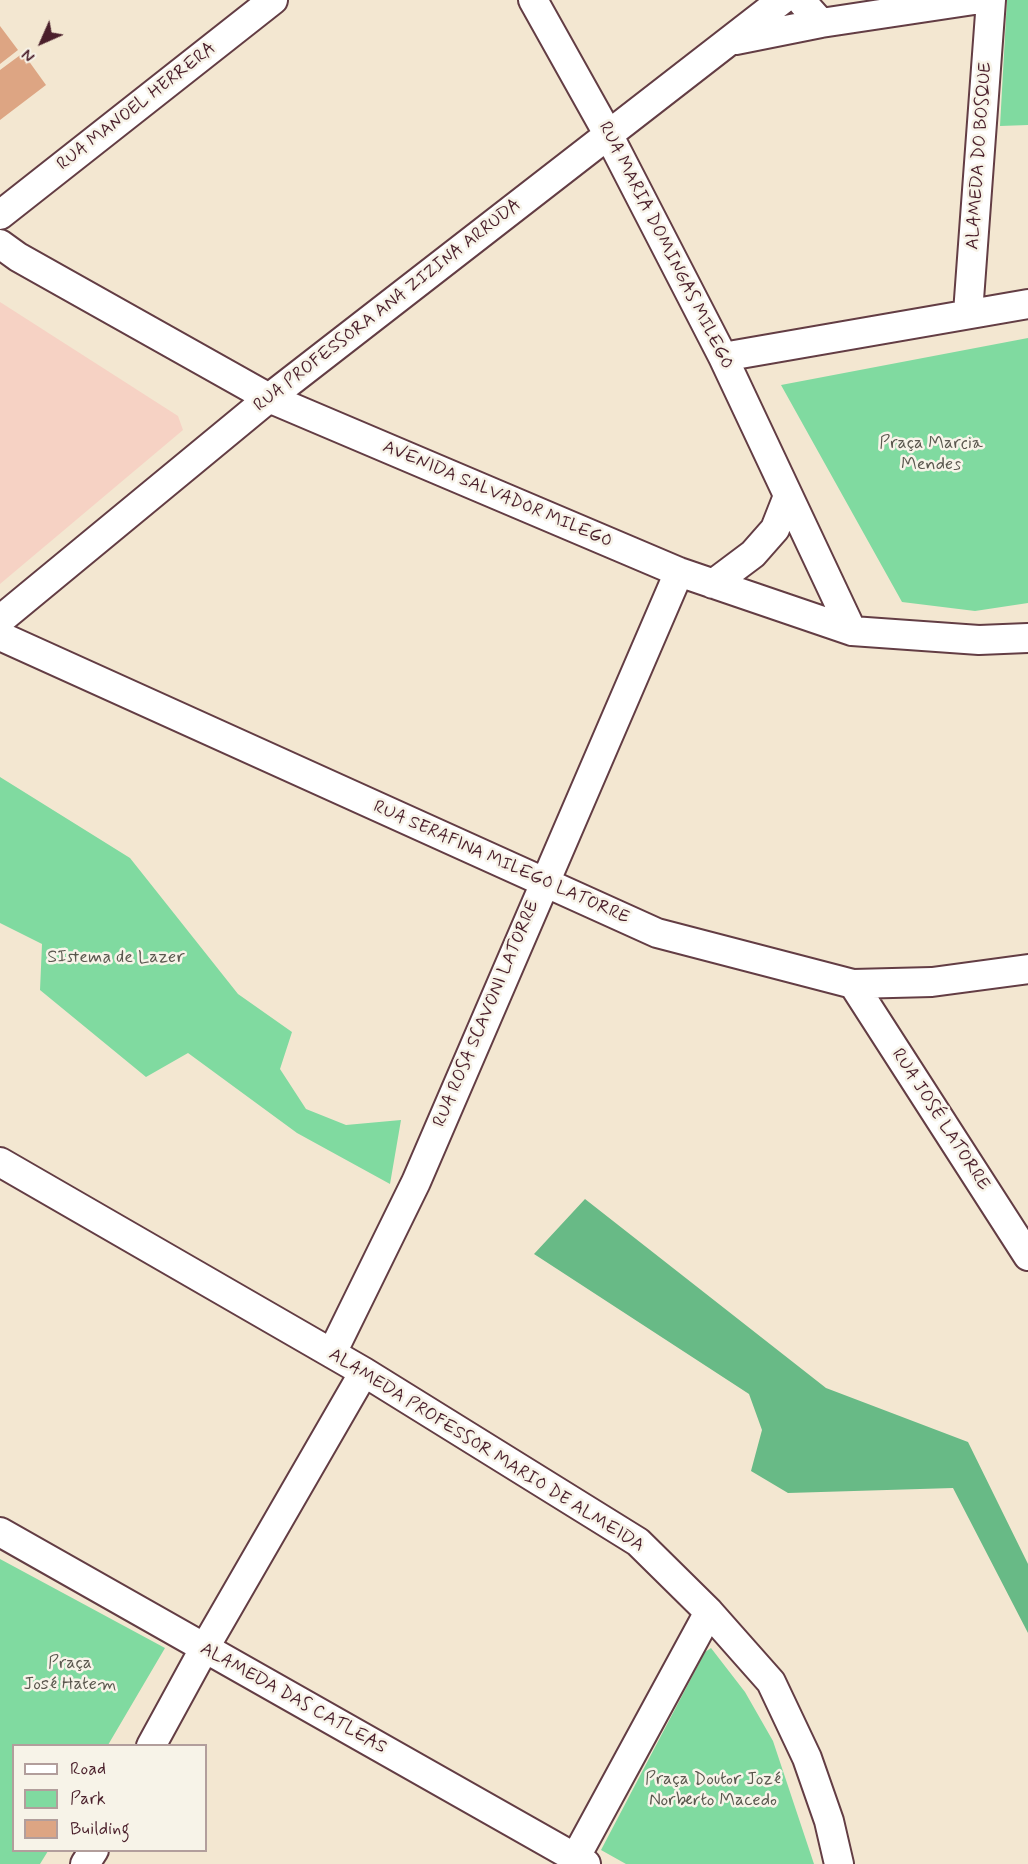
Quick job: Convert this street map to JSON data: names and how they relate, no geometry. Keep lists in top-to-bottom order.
{
  "streets": {
    "street": [
      "RUA MANOEL HERRERA",
      "ALAMEDA DO BOSQUE",
      "RUA MARIA DOMINGAS MILEGO",
      "RUA PROFESSORA ANA ZIZINA ARRUDA",
      "AVENIDA SALVADOR MILEGO",
      "RUA SERAFINA MILEGO LATORRE",
      "RUA ROSA SCAVONI LATORRE",
      "RUA JOSÉ LATORRE",
      "ALAMEDA PROFESSOR MARIO DE ALMEIDA",
      "ALAMEDA DAS CATLEAS"
    ]
  },
  "crossings": [
    ["RUA MARIA DOMINGAS MILEGO", "RUA PROFESSORA ANA ZIZINA ARRUDA"],
    ["RUA MARIA DOMINGAS MILEGO", "AVENIDA SALVADOR MILEGO"],
    ["RUA PROFESSORA ANA ZIZINA ARRUDA", "AVENIDA SALVADOR MILEGO"],
    ["AVENIDA SALVADOR MILEGO", "RUA ROSA SCAVONI LATORRE"],
    ["RUA SERAFINA MILEGO LATORRE", "RUA ROSA SCAVONI LATORRE"],
    ["RUA SERAFINA MILEGO LATORRE", "RUA JOSÉ LATORRE"],
    ["RUA ROSA SCAVONI LATORRE", "ALAMEDA PROFESSOR MARIO DE ALMEIDA"]
  ],
  "parks": [
    "Praça Marcia Mendes",
    "SIstema de Lazer",
    "Praça José Hatem",
    "Praça Doutor Jozé Norberto Macedo"
  ],
  "legend": ["Road", "Park", "Building"],
  "north": "bottom left"
}
